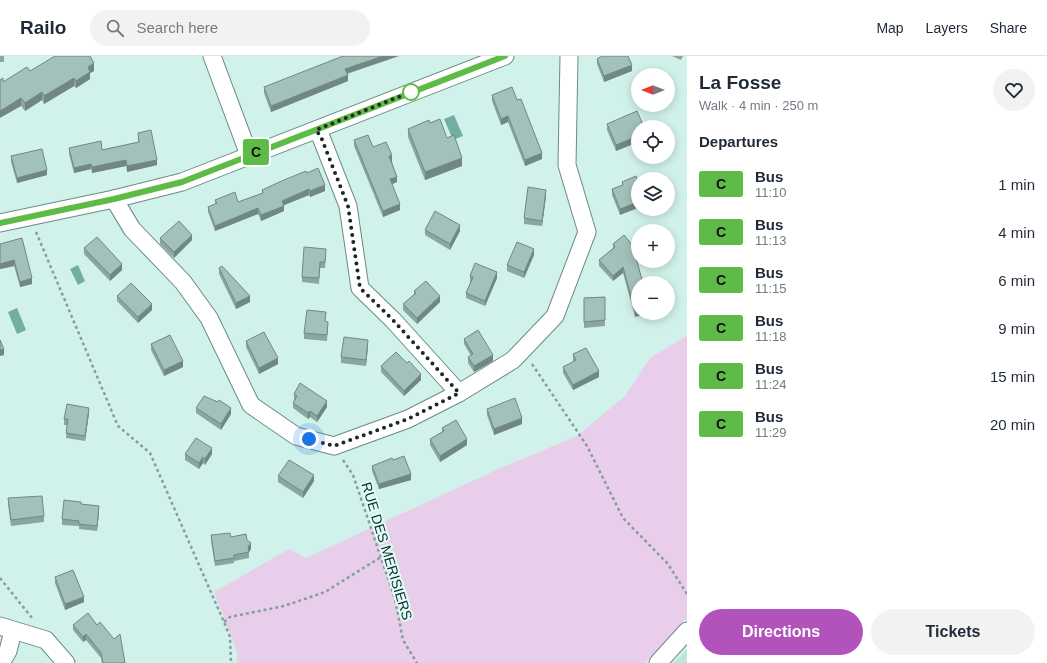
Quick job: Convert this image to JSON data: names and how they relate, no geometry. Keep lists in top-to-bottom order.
{
  "streets": {
    "path": ["RUE DES MERISIERS"]
  },
  "lines": ["bus line C"],
  "north": "left",
  "page": {
    "header": "Railo",
    "search": "Search here",
    "nav": ["Map", "Layers", "Share"],
    "on_map": "C",
    "heading": [
      ["La Fosse", "Walk · 4 min · 250 m"],
      "Departures"
    ],
    "map_buttons": ["+", "−"],
    "list": [
      {
        "mark": "C",
        "name": "Bus",
        "note": "11:10",
        "value": "1 min"
      },
      {
        "mark": "C",
        "name": "Bus",
        "note": "11:13",
        "value": "4 min"
      },
      {
        "mark": "C",
        "name": "Bus",
        "note": "11:15",
        "value": "6 min"
      },
      {
        "mark": "C",
        "name": "Bus",
        "note": "11:18",
        "value": "9 min"
      },
      {
        "mark": "C",
        "name": "Bus",
        "note": "11:24",
        "value": "15 min"
      },
      {
        "mark": "C",
        "name": "Bus",
        "note": "11:29",
        "value": "20 min"
      }
    ],
    "buttons": ["Directions", "Tickets"]
  }
}
